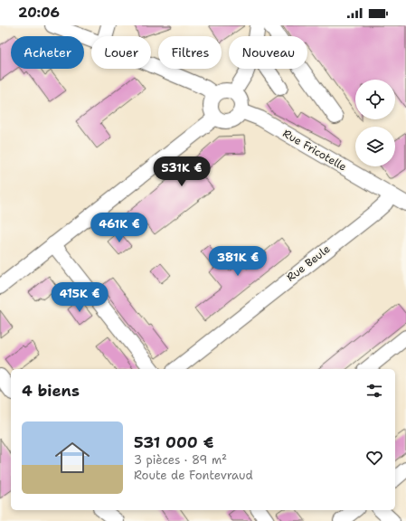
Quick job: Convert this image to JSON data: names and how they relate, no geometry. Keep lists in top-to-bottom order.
{
  "streets": {
    "street": ["Rue Fricotelle", "Rue Beule"]
  },
  "crossings": [
    ["Rue Fricotelle", "Rue Beule"]
  ],
  "page": {
    "status": "20:06",
    "chip": [
      "Acheter",
      "Louer",
      "Filtres",
      "Nouveau"
    ],
    "price": [
      "531K €",
      "461K €",
      "381K €",
      "415K €"
    ],
    "heading": "4 biens",
    "list": [
      {
        "name": "531 000 €",
        "note": "3 pièces · 89 m² · Route de Fontevraud"
      }
    ]
  }
}
